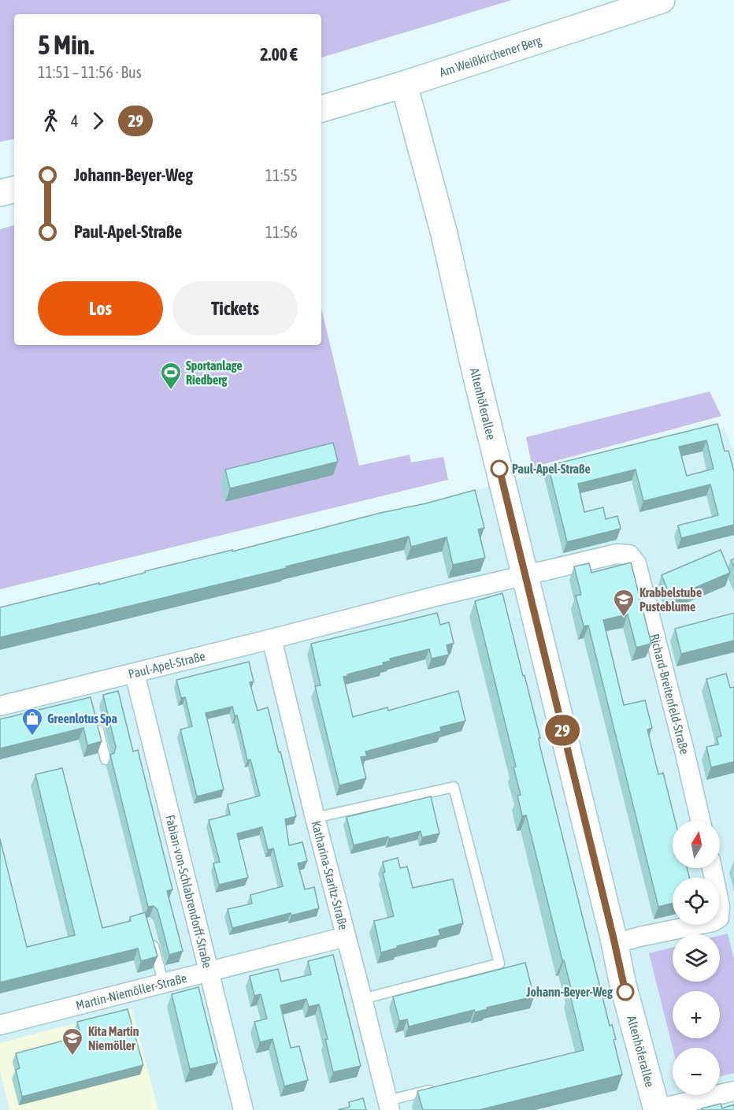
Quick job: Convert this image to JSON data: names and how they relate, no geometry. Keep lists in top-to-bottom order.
{
  "streets": {
    "street": [
      "Am Weißkirchener Berg",
      "Altenhöferallee",
      "Paul-Apel-Straße",
      "Richard-Breitenfeld-Straße",
      "Katharina-Staritz-Straße",
      "Fabian-von-Schlabrendorff-Straße",
      "Martin-Niemöller-Straße"
    ]
  },
  "crossings": [
    ["Am Weißkirchener Berg", "Altenhöferallee"],
    ["Altenhöferallee", "Paul-Apel-Straße"],
    ["Altenhöferallee", "Richard-Breitenfeld-Straße"],
    ["Paul-Apel-Straße", "Richard-Breitenfeld-Straße"],
    ["Paul-Apel-Straße", "Katharina-Staritz-Straße"],
    ["Paul-Apel-Straße", "Fabian-von-Schlabrendorff-Straße"],
    ["Katharina-Staritz-Straße", "Martin-Niemöller-Straße"],
    ["Fabian-von-Schlabrendorff-Straße", "Martin-Niemöller-Straße"]
  ],
  "places": {
    "sports": ["Sportanlage Riedberg"],
    "other": ["Paul-Apel-Straße", "Johann-Beyer-Weg"],
    "school or university": ["Krabbelstube Pusteblume", "Kita Martin Niemöller"],
    "shop": ["Greenlotus Spa"]
  },
  "lines": ["bus line 29"],
  "north": "top",
  "page": {
    "on_map": "29",
    "heading": ["5 Min.", "11:51 – 11:56 · Bus", "2.00 €"],
    "legs": ["4", "29"],
    "list": [
      {
        "name": "Johann-Beyer-Weg",
        "value": "11:55"
      },
      {
        "name": "Paul-Apel-Straße",
        "value": "11:56"
      }
    ],
    "buttons": ["Los", "Tickets"],
    "map_buttons": ["+", "−"]
  }
}
